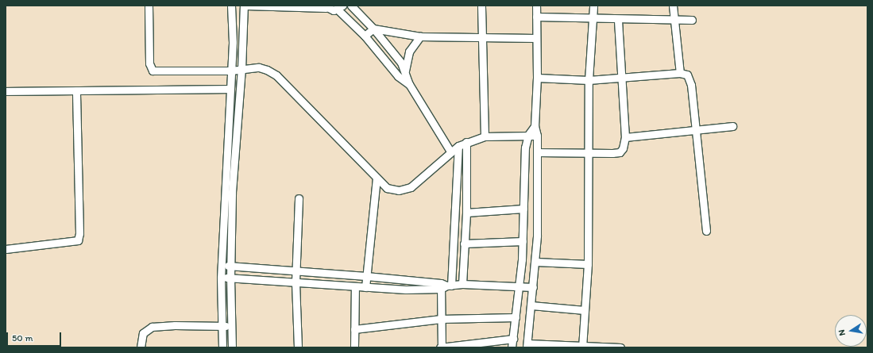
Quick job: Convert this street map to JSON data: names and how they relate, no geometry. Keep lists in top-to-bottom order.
{
  "scale_bar": "50 m",
  "north": "left"
}
